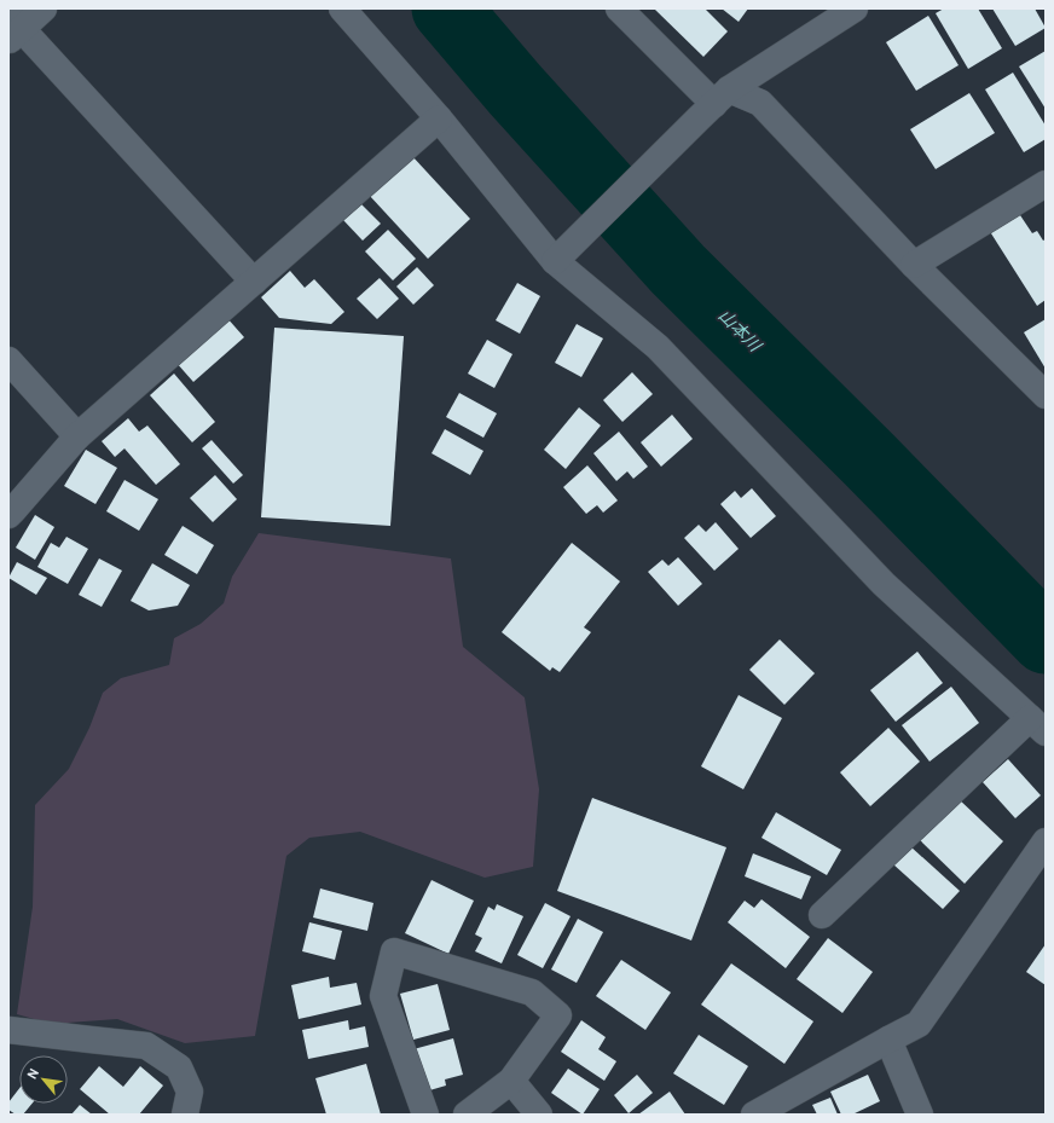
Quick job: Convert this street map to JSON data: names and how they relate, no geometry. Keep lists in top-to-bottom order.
{
  "water": ["山本川"],
  "north": "top left"
}
